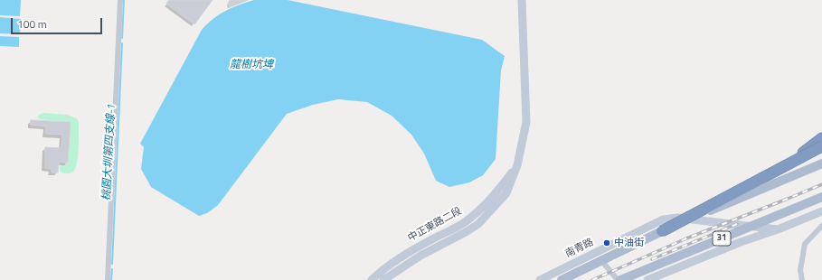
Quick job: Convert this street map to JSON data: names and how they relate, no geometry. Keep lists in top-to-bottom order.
{
  "streets": {
    "main road": ["中正東路二段", "31", "南青路"]
  },
  "water": ["龍樹坑埤", "桃園大圳第四支線-1"],
  "places": ["中油街"],
  "scale_bar": "100 m"
}
